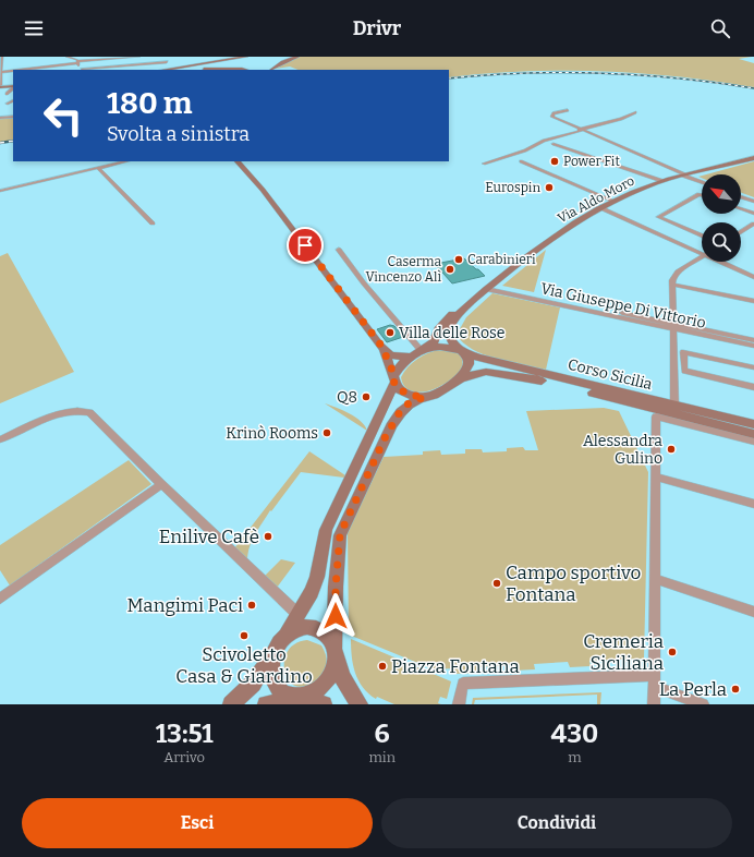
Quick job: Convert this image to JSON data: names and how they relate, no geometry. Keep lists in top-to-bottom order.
{
  "streets": {
    "main road": ["Via Aldo Moro", "Corso Sicilia"],
    "street": ["Via Giuseppe Di Vittorio"]
  },
  "crossings": [
    ["Via Aldo Moro", "Via Giuseppe Di Vittorio"]
  ],
  "places": [
    "Power Fit",
    "Eurospin",
    "Carabinieri",
    "Caserma Vincenzo Alì",
    "Villa delle Rose",
    "Q8",
    "Krinò Rooms",
    "Alessandra Gulino",
    "Enilive Cafè",
    "Campo sportivo Fontana",
    "Mangimi Paci",
    "Scivoletto Casa & Giardino",
    "Cremeria Siciliana",
    "Piazza Fontana",
    "La Perla"
  ],
  "north": "top left",
  "page": {
    "header": "Drivr",
    "turn": ["180 m", "Svolta a sinistra"],
    "eta": [
      "13:51",
      "Arrivo",
      "6",
      "min",
      "430",
      "m"
    ],
    "buttons": ["Esci", "Condividi"]
  }
}
